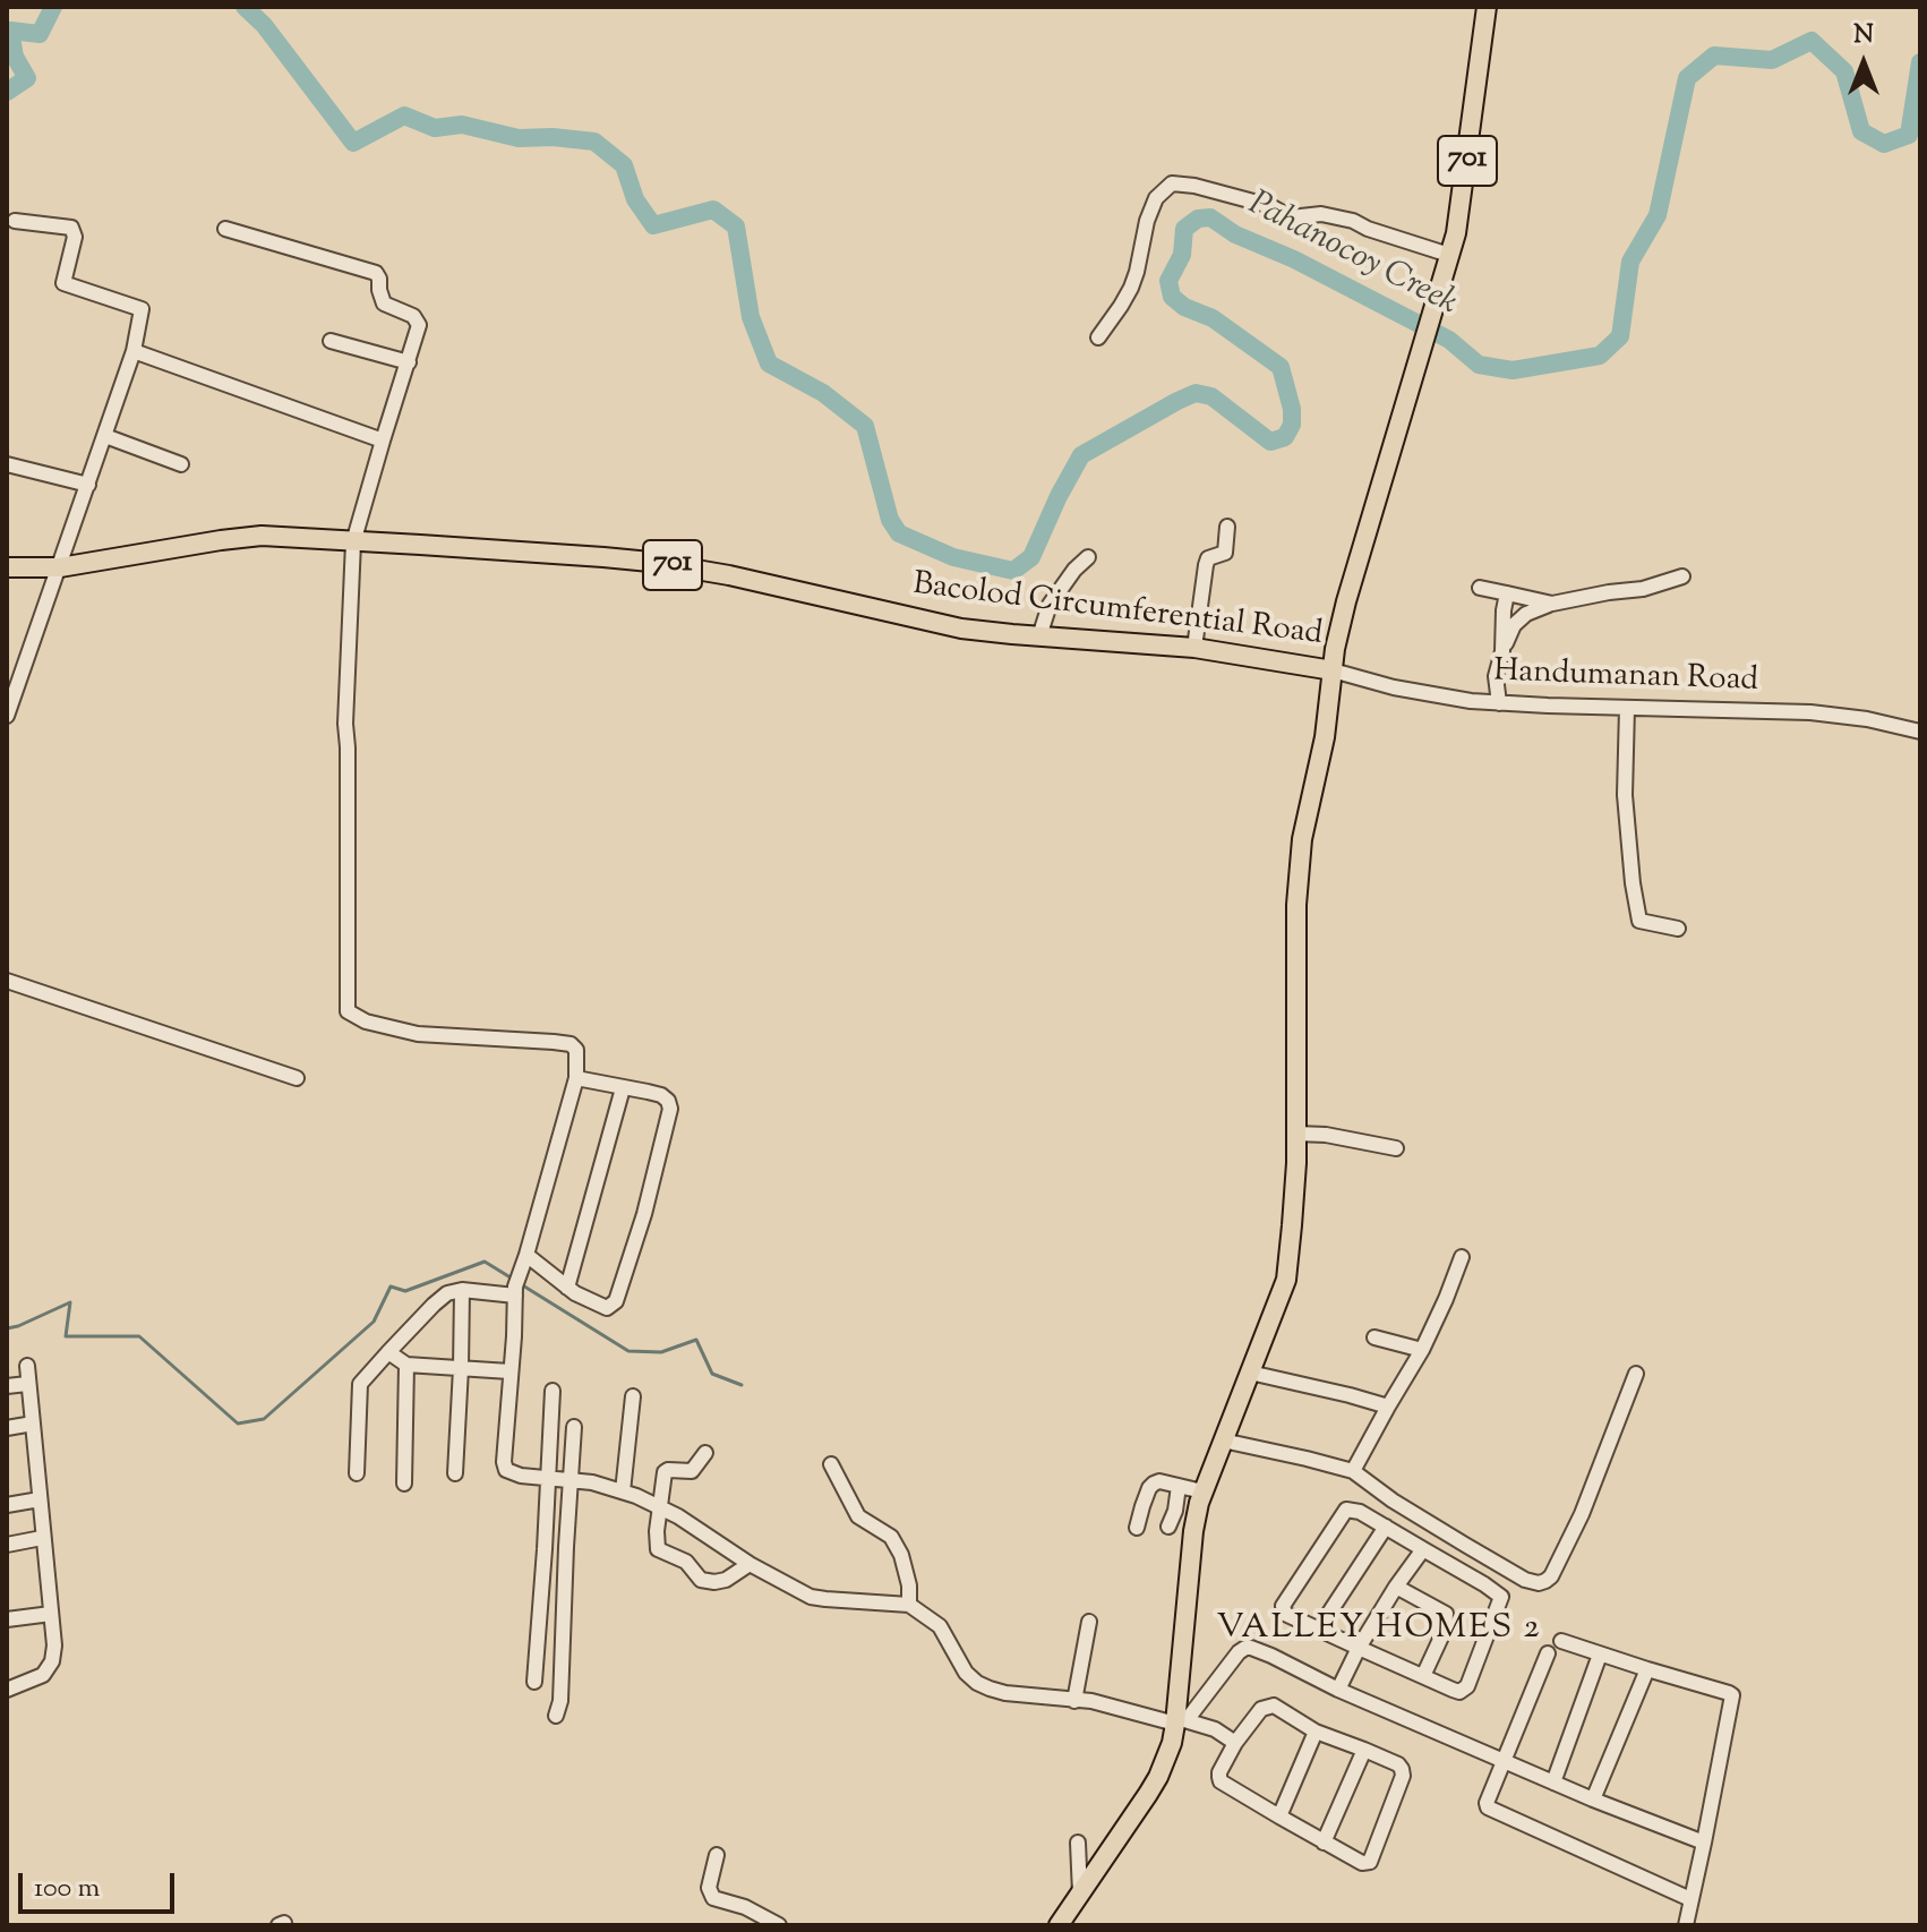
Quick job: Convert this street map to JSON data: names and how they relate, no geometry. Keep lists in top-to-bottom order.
{
  "streets": {
    "main road": ["701", "Bacolod Circumferential Road"],
    "street": ["Handumanan Road"]
  },
  "crossings": [
    ["Bacolod Circumferential Road", "Handumanan Road"]
  ],
  "districts": ["VALLEY HOMES 2"],
  "water": ["Pahanocoy Creek"],
  "scale_bar": "100 m",
  "north": "top"
}
